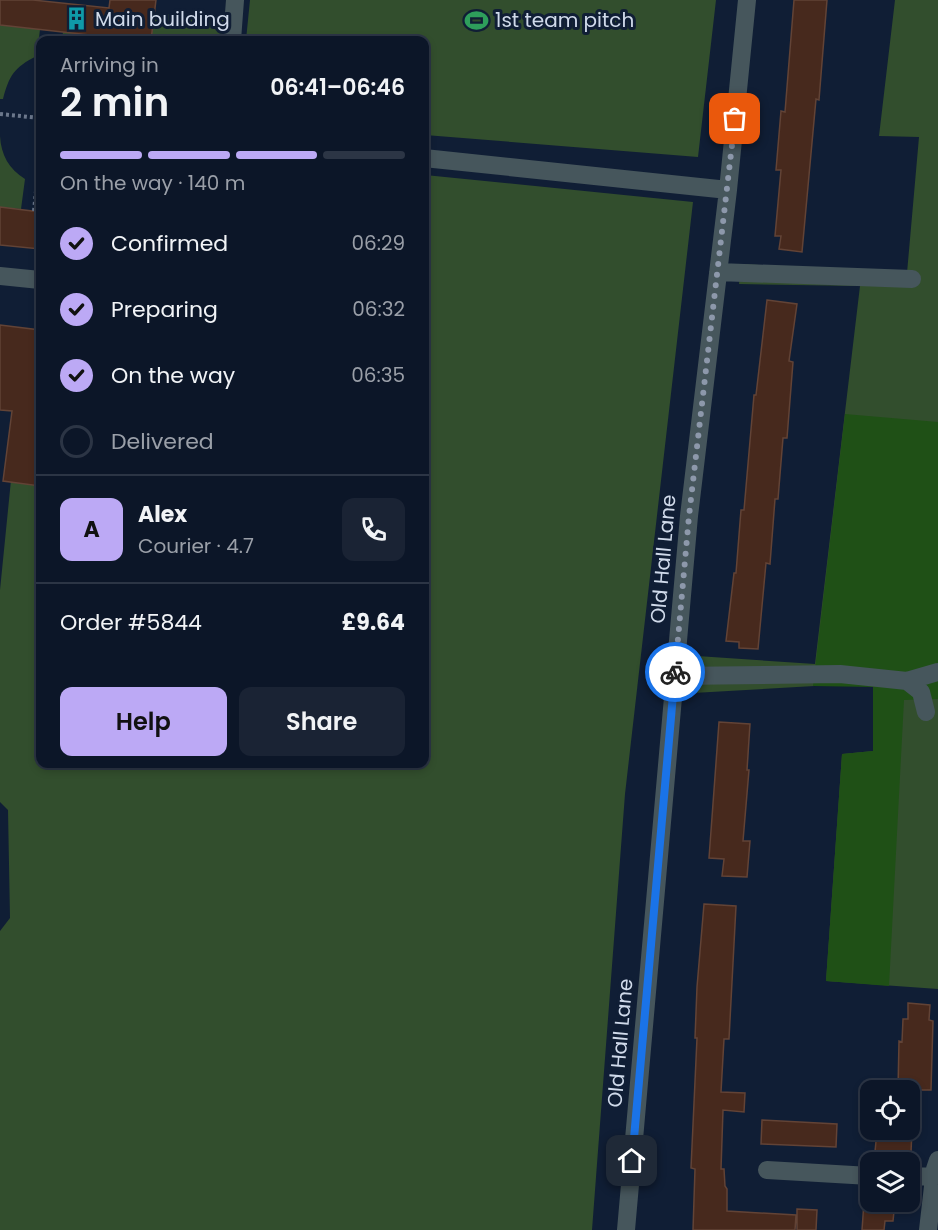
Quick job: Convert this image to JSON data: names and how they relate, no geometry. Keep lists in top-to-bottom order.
{
  "streets": {
    "street": ["Old Hall Lane"]
  },
  "places": {
    "building": ["Main building"],
    "sports": ["1st team pitch"]
  },
  "page": {
    "heading": ["2 min", "Arriving in", "06:41–06:46"],
    "panel": [
      "Alex",
      "Courier · 4.7",
      "Order #5844",
      "£9.64"
    ],
    "bar": "On the way · 140 m",
    "list": [
      ["Confirmed", "06:29"],
      ["Preparing", "06:32"],
      ["On the way", "06:35"],
      "Delivered"
    ],
    "round": "A",
    "buttons": ["Help", "Share"]
  }
}
